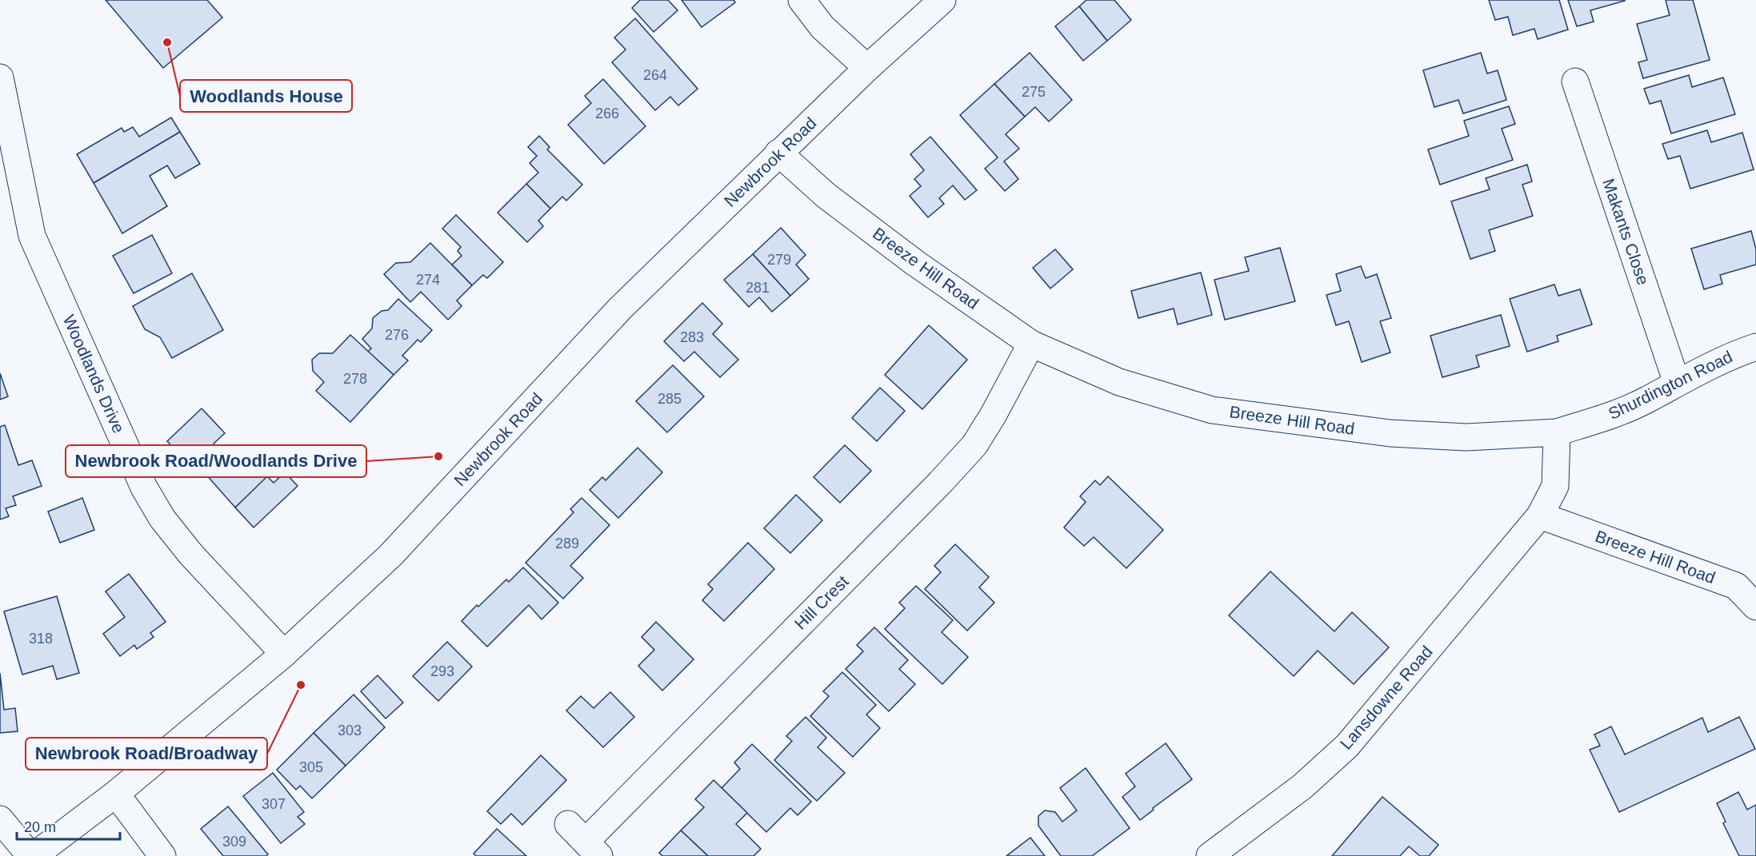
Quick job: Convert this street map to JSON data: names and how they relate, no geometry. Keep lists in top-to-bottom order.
{
  "streets": {
    "main road": [
      "Newbrook Road",
      "Makants Close",
      "Breeze Hill Road",
      "Woodlands Drive",
      "Shurdington Road",
      "Hill Crest",
      "Lansdowne Road"
    ]
  },
  "crossings": [
    ["Newbrook Road", "Breeze Hill Road"],
    ["Newbrook Road", "Woodlands Drive"],
    ["Makants Close", "Shurdington Road"],
    ["Breeze Hill Road", "Shurdington Road"],
    ["Breeze Hill Road", "Hill Crest"],
    ["Breeze Hill Road", "Lansdowne Road"]
  ],
  "places": ["Woodlands House", "Newbrook Road/Woodlands Drive", "Newbrook Road/Broadway"],
  "house_numbers": [
    "264",
    "275",
    "266",
    "279",
    "274",
    "281",
    "276",
    "283",
    "278",
    "285",
    "289",
    "318",
    "293",
    "303",
    "305",
    "307",
    "309"
  ],
  "scale_bar": "20 m"
}
